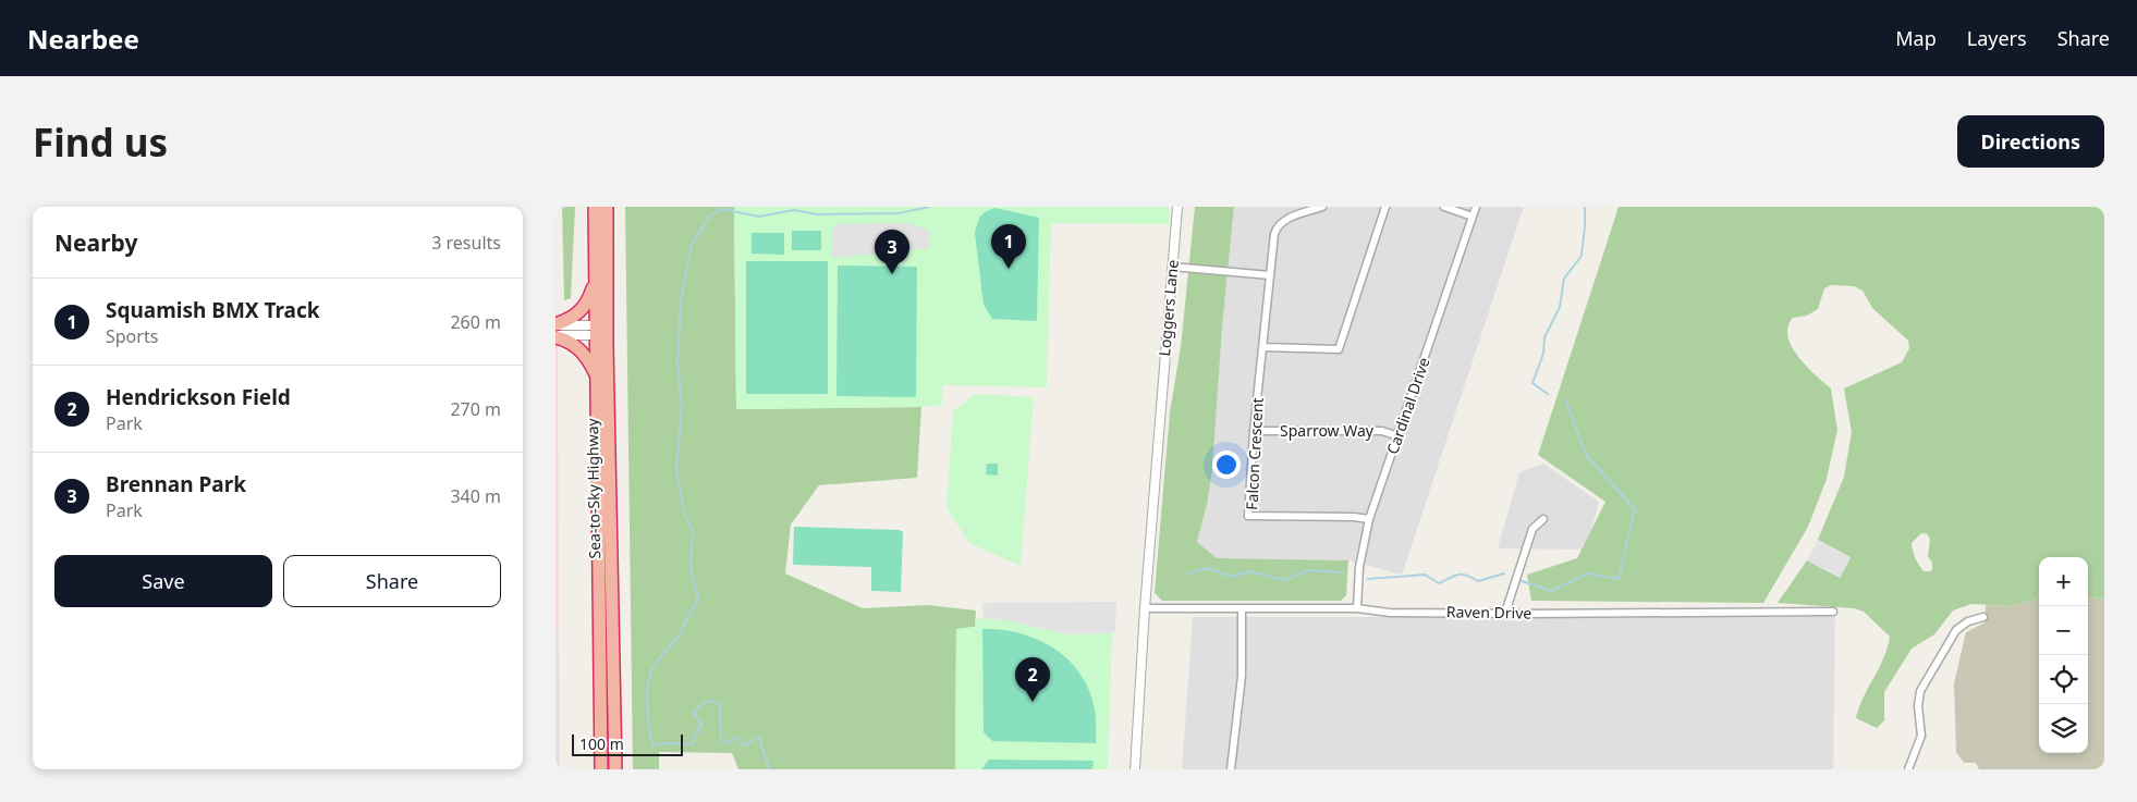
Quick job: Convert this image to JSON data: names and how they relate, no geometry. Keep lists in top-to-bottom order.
{
  "streets": {
    "highway": ["Sea-to-Sky Highway"],
    "street": [
      "Loggers Lane",
      "Cardinal Drive",
      "Sparrow Way",
      "Falcon Crescent",
      "Raven Drive"
    ]
  },
  "crossings": [
    ["Loggers Lane", "Raven Drive"],
    ["Cardinal Drive", "Sparrow Way"],
    ["Cardinal Drive", "Falcon Crescent"],
    ["Cardinal Drive", "Raven Drive"],
    ["Sparrow Way", "Falcon Crescent"]
  ],
  "scale_bar": "100 m",
  "page": {
    "header": "Nearbee",
    "nav": ["Map", "Layers", "Share"],
    "buttons": [
      "Directions",
      ["Save", "Share"]
    ],
    "title": "Find us",
    "heading": ["Nearby", "3 results"],
    "pins": ["1", "3", "2"],
    "list": [
      {
        "mark": "1",
        "name": "Squamish BMX Track",
        "note": "Sports",
        "value": "260 m"
      },
      {
        "mark": "2",
        "name": "Hendrickson Field",
        "note": "Park",
        "value": "270 m"
      },
      {
        "mark": "3",
        "name": "Brennan Park",
        "note": "Park",
        "value": "340 m"
      }
    ],
    "map_buttons": ["+", "−"],
    "scale": "100 m"
  }
}
